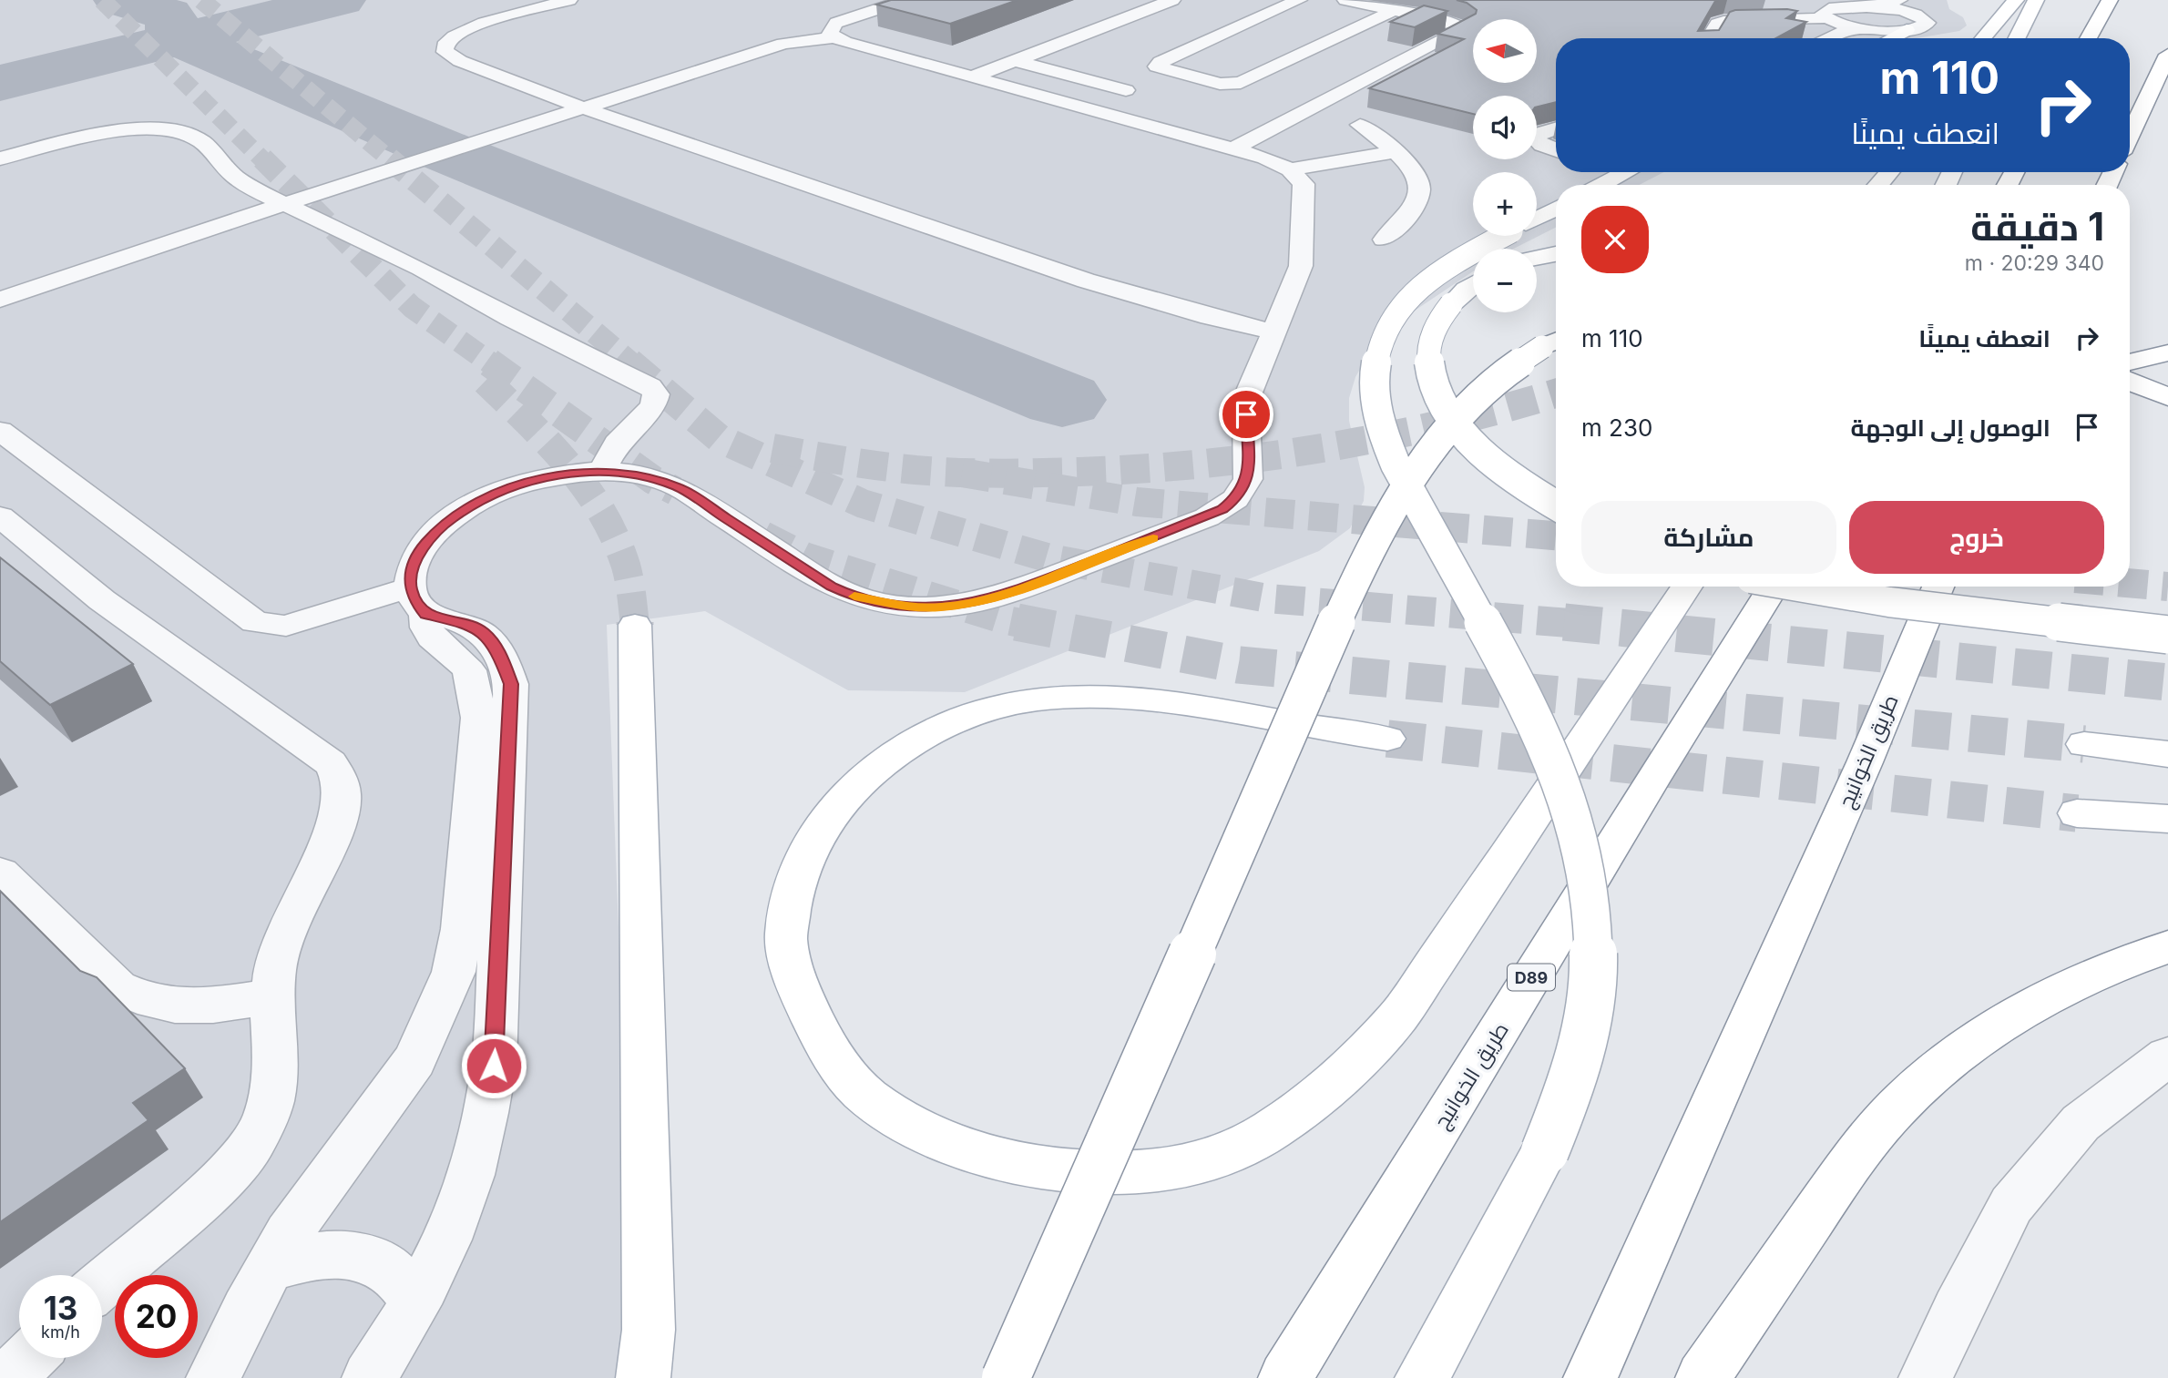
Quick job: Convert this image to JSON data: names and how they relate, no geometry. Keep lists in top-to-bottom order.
{
  "streets": {
    "main road": ["طريق الخوانيج", "D89"]
  },
  "north": "left",
  "page": {
    "map_buttons": ["+", "−"],
    "turn": ["110 m", "انعطف يمينًا"],
    "heading": ["1 دقيقة", "340 m · 20:29"],
    "list": [
      {
        "name": "انعطف يمينًا",
        "value": "110 m"
      },
      {
        "name": "الوصول إلى الوجهة",
        "value": "230 m"
      }
    ],
    "buttons": ["خروج", "مشاركة"],
    "speed": "13 km/h",
    "limit": "20"
  }
}
